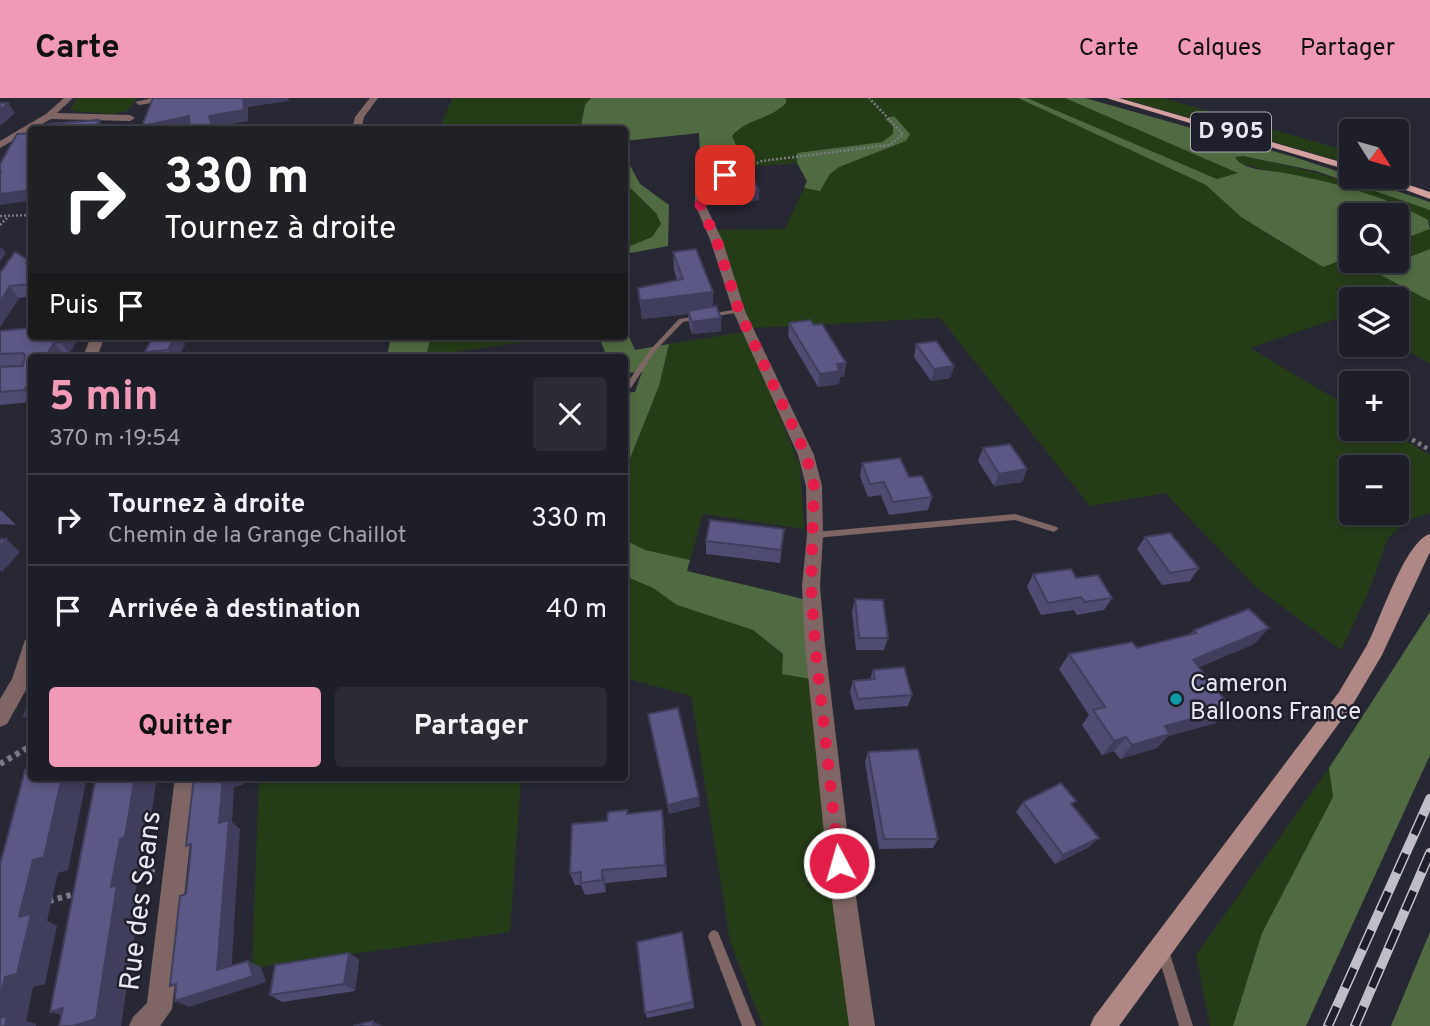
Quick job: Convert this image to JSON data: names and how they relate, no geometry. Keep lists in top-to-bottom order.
{
  "streets": {
    "main road": ["D 905"],
    "street": ["Rue des Seans"]
  },
  "places": ["Cameron Balloons France"],
  "north": "bottom right",
  "page": {
    "header": "Carte",
    "nav": ["Carte", "Calques", "Partager"],
    "map_buttons": ["+", "−"],
    "turn": ["330 m", "Tournez à droite"],
    "then": "Puis",
    "heading": ["5 min", "370 m · 19:54"],
    "list": [
      {
        "name": "Tournez à droite",
        "note": "Chemin de la Grange Chaillot",
        "value": "330 m"
      },
      {
        "name": "Arrivée à destination",
        "value": "40 m"
      }
    ],
    "buttons": ["Quitter", "Partager"]
  }
}
